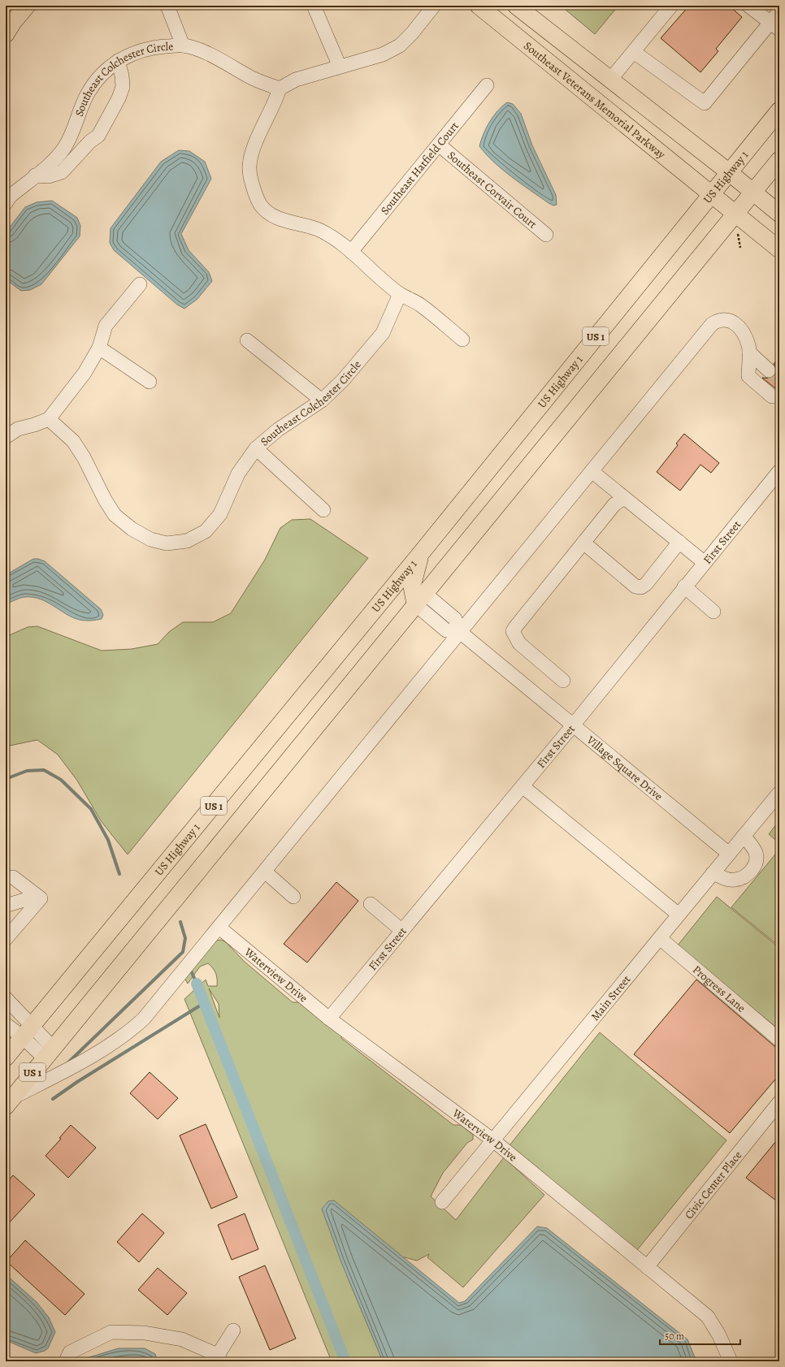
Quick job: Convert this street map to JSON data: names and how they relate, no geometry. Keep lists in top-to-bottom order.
{
  "streets": {
    "main road": ["Southeast Veterans Memorial Parkway", "US Highway 1", "US 1"],
    "street": [
      "Southeast Colchester Circle",
      "Southeast Hatfield Court",
      "Southeast Corvair Court",
      "First Street",
      "Village Square Drive",
      "Waterview Drive",
      "Progress Lane",
      "Main Street",
      "Civic Center Place"
    ]
  },
  "crossings": [
    ["Southeast Veterans Memorial Parkway", "US Highway 1"],
    ["Southeast Veterans Memorial Parkway", "US 1"],
    ["Southeast Hatfield Court", "Southeast Corvair Court"],
    ["US 1", "Village Square Drive"],
    ["First Street", "Village Square Drive"],
    ["First Street", "Waterview Drive"],
    ["Village Square Drive", "Main Street"],
    ["Waterview Drive", "Main Street"],
    ["Waterview Drive", "Civic Center Place"],
    ["Progress Lane", "Main Street"]
  ],
  "scale_bar": "50 m"
}
